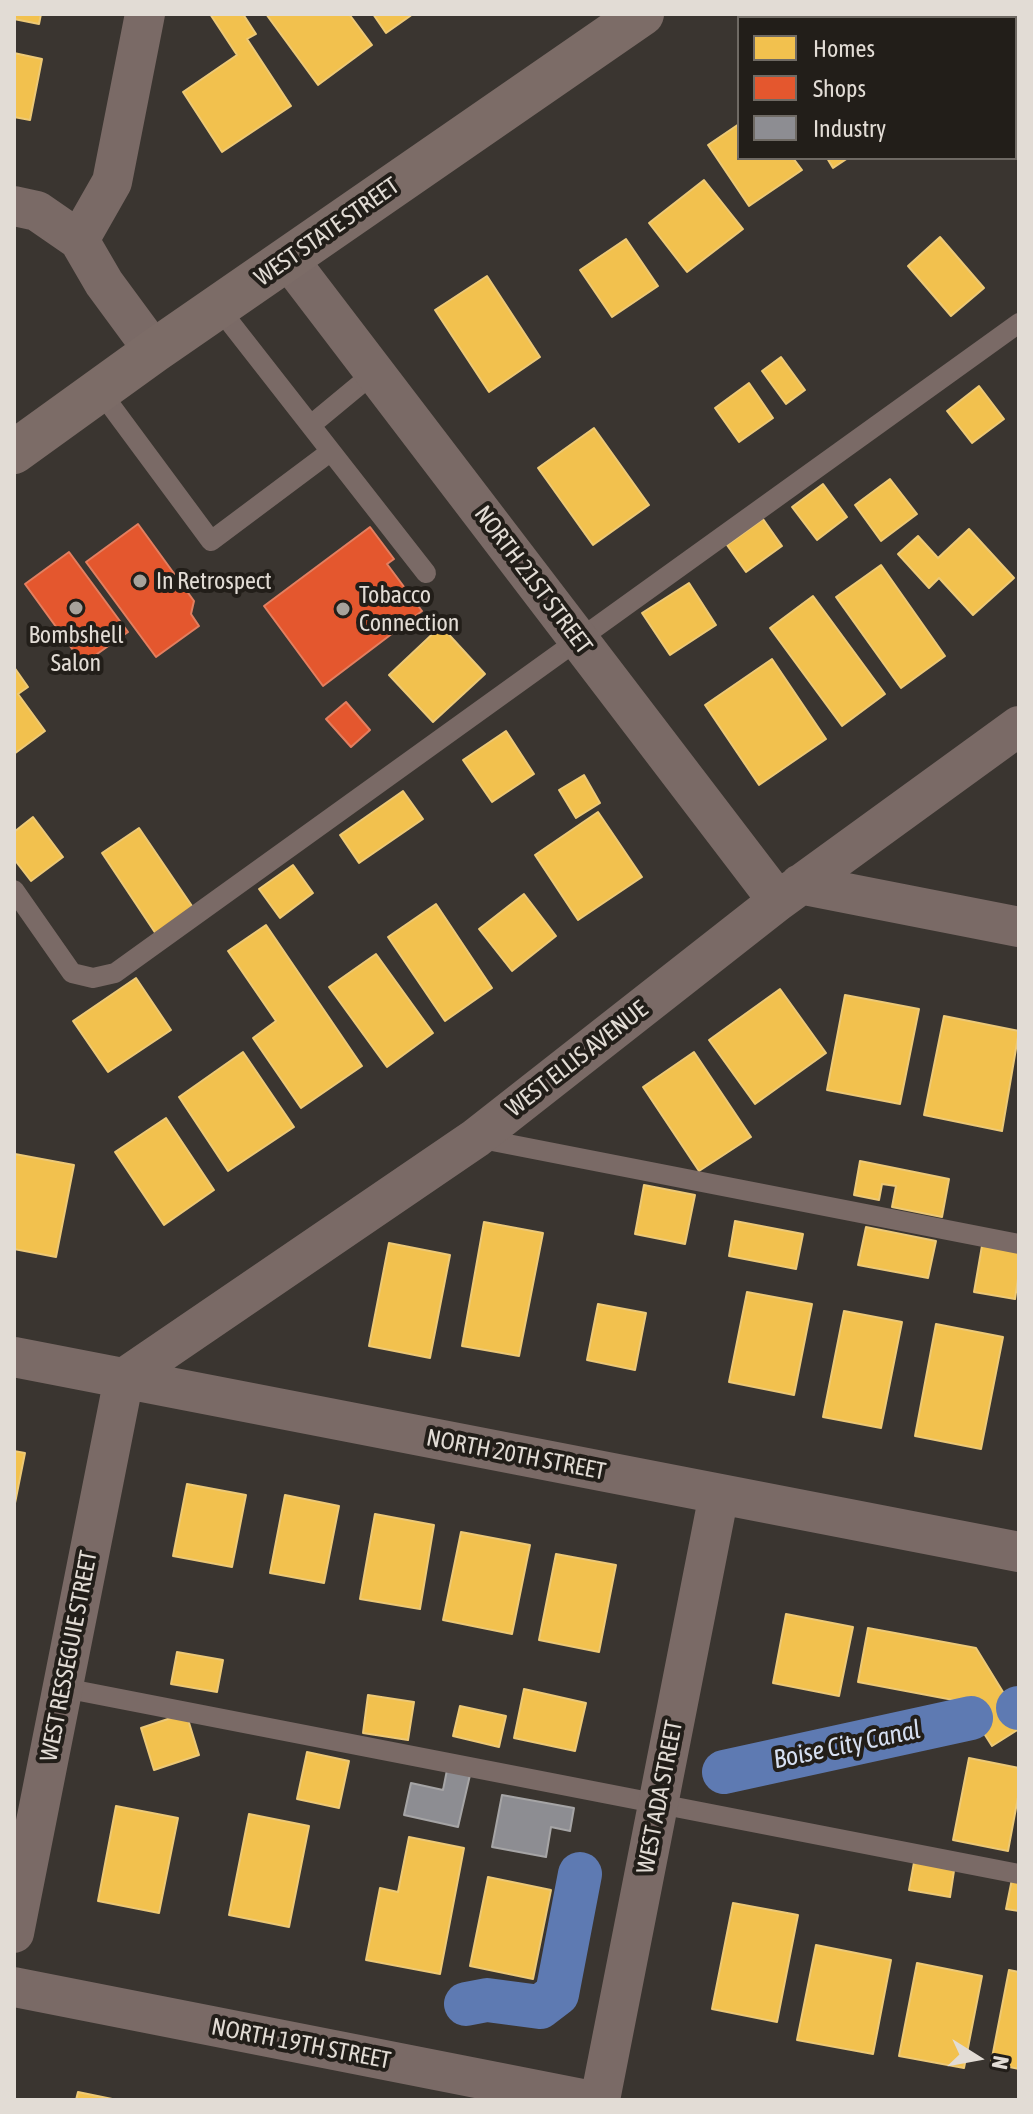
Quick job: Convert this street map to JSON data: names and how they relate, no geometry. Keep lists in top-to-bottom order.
{
  "streets": {
    "main road": ["WEST STATE STREET"],
    "street": [
      "NORTH 21ST STREET",
      "WEST ELLIS AVENUE",
      "NORTH 20TH STREET",
      "WEST RESSEGUIE STREET",
      "WEST ADA STREET",
      "NORTH 19TH STREET"
    ]
  },
  "crossings": [
    ["WEST STATE STREET", "NORTH 21ST STREET"],
    ["NORTH 21ST STREET", "WEST ELLIS AVENUE"],
    ["WEST ELLIS AVENUE", "NORTH 20TH STREET"],
    ["WEST ELLIS AVENUE", "WEST RESSEGUIE STREET"],
    ["NORTH 20TH STREET", "WEST RESSEGUIE STREET"],
    ["NORTH 20TH STREET", "WEST ADA STREET"]
  ],
  "water": ["Boise City Canal"],
  "places": ["In Retrospect", "Bombshell Salon", "Tobacco Connection"],
  "legend": ["Homes", "Shops", "Industry"],
  "north": "right"
}
